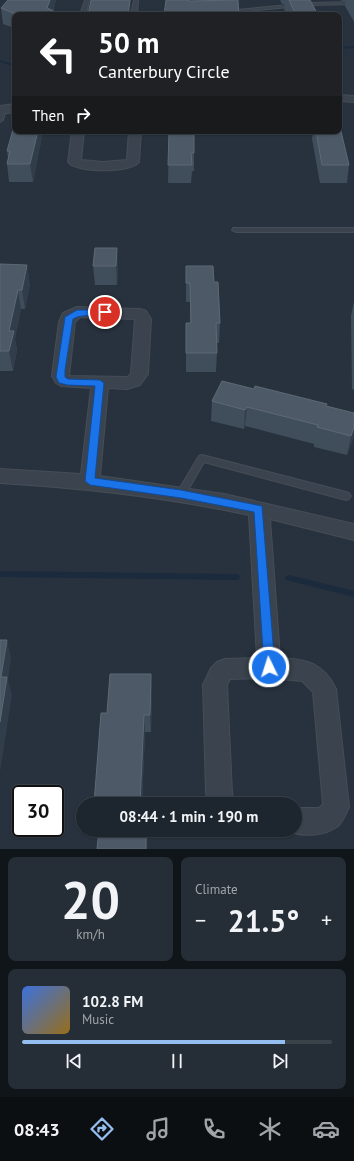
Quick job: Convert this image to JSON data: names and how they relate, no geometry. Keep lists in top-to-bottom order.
{
  "page": {
    "turn": ["50 m", "Canterbury Circle"],
    "then": "Then",
    "limit": "30",
    "trip": "08:44 · 1 min · 190 m",
    "tile": [
      ["20", "km/h"],
      "Climate"
    ],
    "heat": ["−", "21.5°", "+"],
    "song": ["102.8 FM", "Music"],
    "tabs": "08:43"
  }
}
